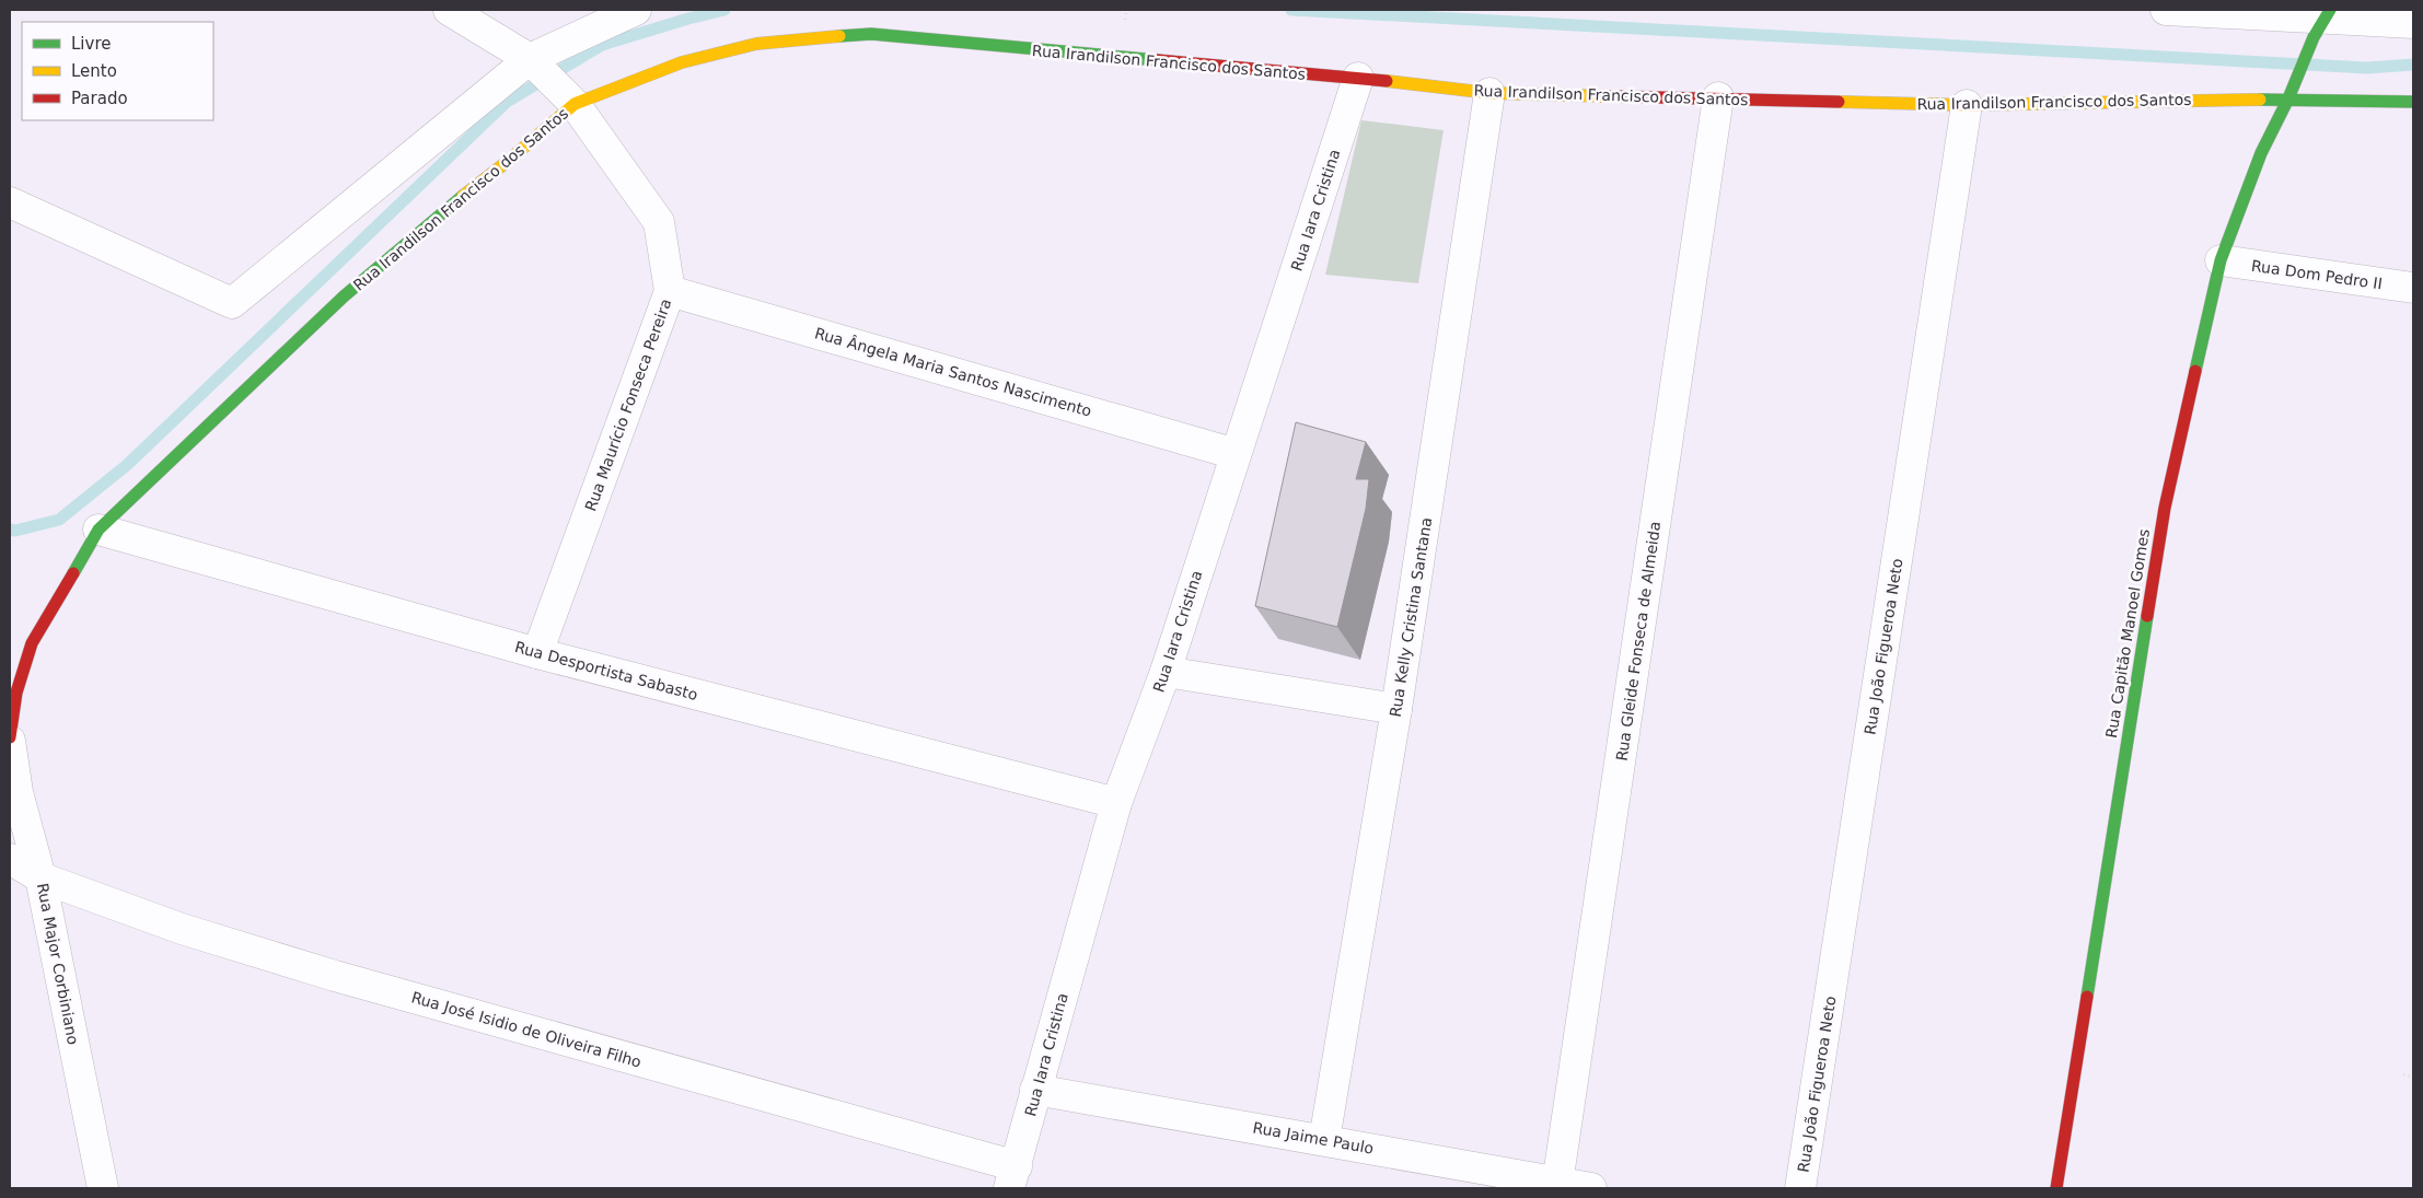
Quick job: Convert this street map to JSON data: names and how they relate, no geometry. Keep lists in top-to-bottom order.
{
  "streets": {
    "street": [
      "Rua Irandilson Francisco dos Santos",
      "Rua Iara Cristina",
      "Rua Dom Pedro II",
      "Rua Ângela Maria Santos Nascimento",
      "Rua Maurício Fonseca Pereira",
      "Rua Kelly Cristina Santana",
      "Rua Capitão Manoel Gomes",
      "Rua Gleide Fonseca de Almeida",
      "Rua João Figueroa Neto",
      "Rua Desportista Sabasto",
      "Rua Major Corbiniano",
      "Rua José Isidio de Oliveira Filho",
      "Rua Jaime Paulo"
    ]
  },
  "crossings": [
    ["Rua Irandilson Francisco dos Santos", "Rua Iara Cristina"],
    ["Rua Irandilson Francisco dos Santos", "Rua Maurício Fonseca Pereira"],
    ["Rua Irandilson Francisco dos Santos", "Rua Kelly Cristina Santana"],
    ["Rua Irandilson Francisco dos Santos", "Rua Capitão Manoel Gomes"],
    ["Rua Irandilson Francisco dos Santos", "Rua Gleide Fonseca de Almeida"],
    ["Rua Irandilson Francisco dos Santos", "Rua João Figueroa Neto"],
    ["Rua Irandilson Francisco dos Santos", "Rua Desportista Sabasto"],
    ["Rua Irandilson Francisco dos Santos", "Rua Major Corbiniano"],
    ["Rua Iara Cristina", "Rua Ângela Maria Santos Nascimento"],
    ["Rua Iara Cristina", "Rua Desportista Sabasto"],
    ["Rua Iara Cristina", "Rua José Isidio de Oliveira Filho"],
    ["Rua Iara Cristina", "Rua Jaime Paulo"],
    ["Rua Dom Pedro II", "Rua Capitão Manoel Gomes"],
    ["Rua Ângela Maria Santos Nascimento", "Rua Maurício Fonseca Pereira"],
    ["Rua Maurício Fonseca Pereira", "Rua Desportista Sabasto"],
    ["Rua Kelly Cristina Santana", "Rua Jaime Paulo"],
    ["Rua Gleide Fonseca de Almeida", "Rua Jaime Paulo"],
    ["Rua Desportista Sabasto", "Rua Major Corbiniano"],
    ["Rua Major Corbiniano", "Rua José Isidio de Oliveira Filho"]
  ],
  "legend": ["Livre", "Lento", "Parado"]
}
